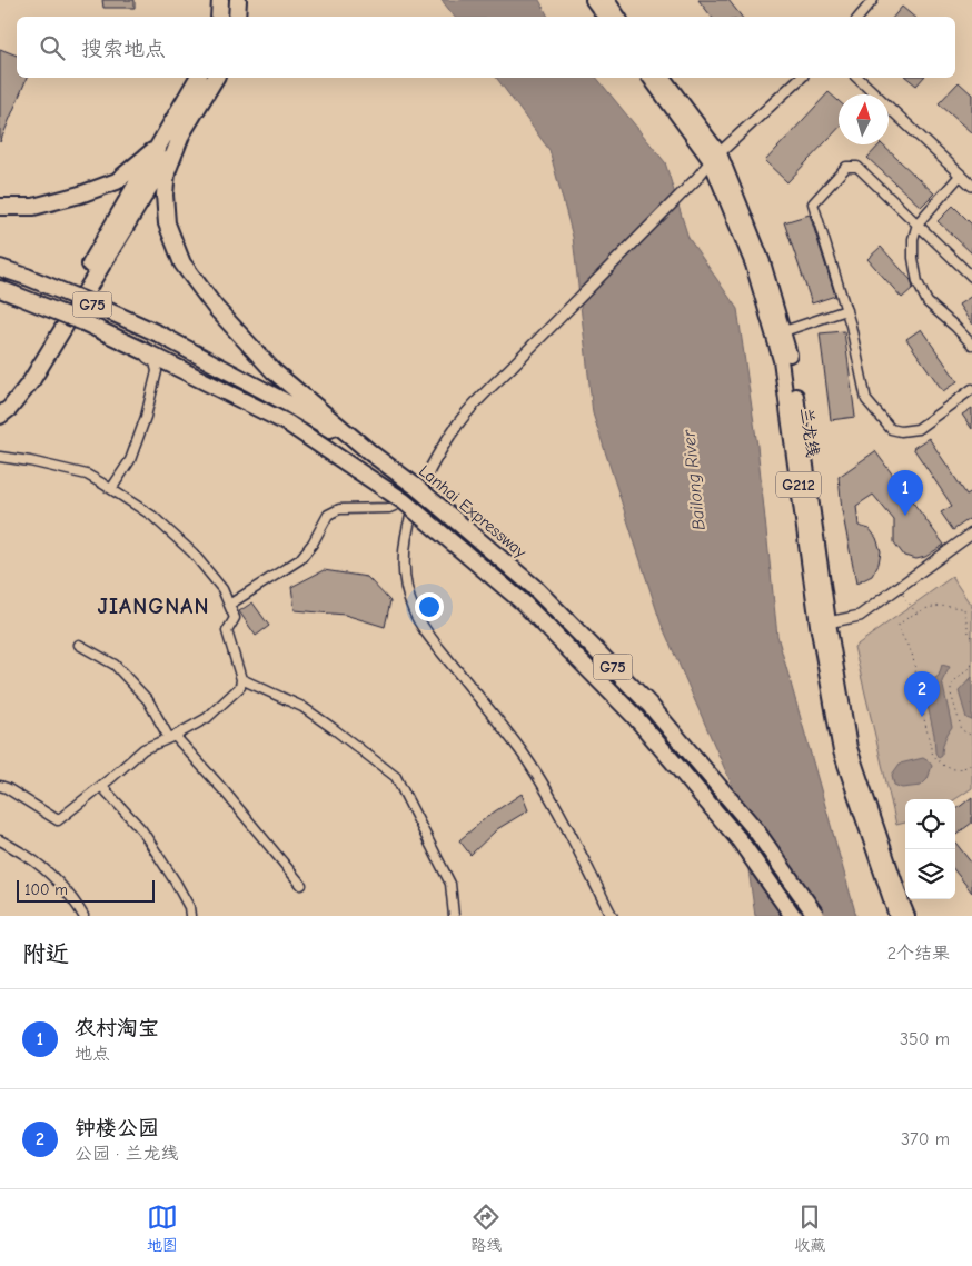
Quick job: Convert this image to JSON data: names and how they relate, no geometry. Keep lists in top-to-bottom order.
{
  "streets": {
    "highway": [
      "G75",
      "兰龙线",
      "G212",
      "Lanhai Expressway"
    ]
  },
  "districts": ["JIANGNAN"],
  "water": ["Bailong River"],
  "scale_bar": "100 m",
  "north": "top",
  "page": {
    "search": "搜索地点",
    "pins": ["1", "2"],
    "scale": "100 m",
    "heading": ["附近", "2个结果"],
    "list": [
      {
        "mark": "1",
        "name": "农村淘宝",
        "note": "地点",
        "value": "350 m"
      },
      {
        "mark": "2",
        "name": "钟楼公园",
        "note": "公园 · 兰龙线",
        "value": "370 m"
      }
    ],
    "nav": ["地图", "路线", "收藏"]
  }
}
